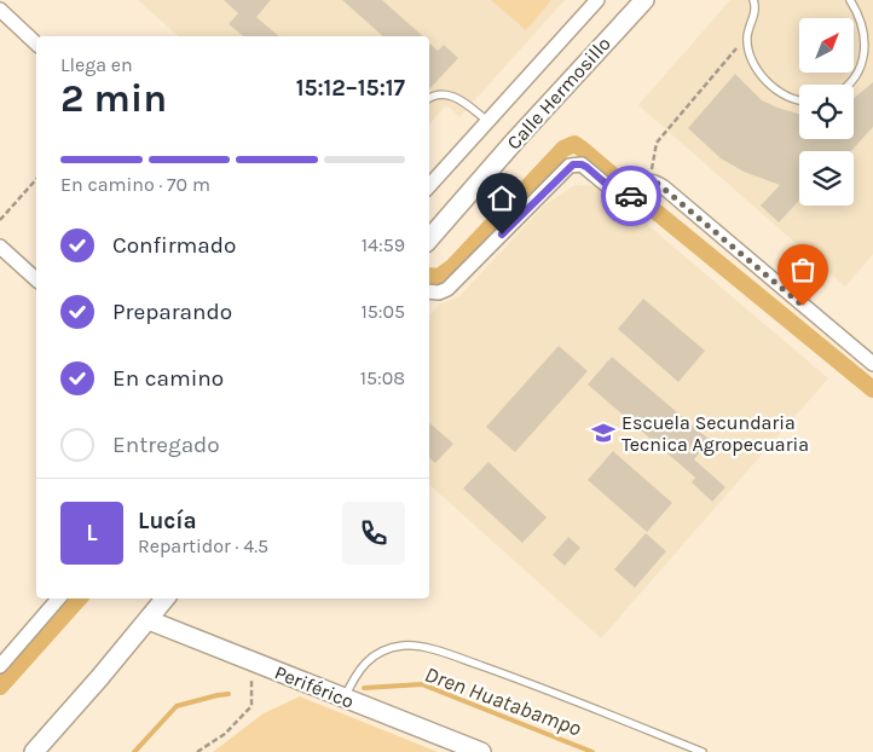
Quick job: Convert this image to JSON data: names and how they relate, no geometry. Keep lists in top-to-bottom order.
{
  "streets": {
    "main road": ["Calle Hermosillo", "Periférico"]
  },
  "water": ["Dren Huatabampo"],
  "places": {
    "school or university": ["Escuela Secundaria Tecnica Agropecuaria"]
  },
  "north": "top right",
  "page": {
    "heading": ["2 min", "Llega en", "15:12–15:17"],
    "panel": ["Lucía", "Repartidor · 4.5"],
    "bar": "En camino · 70 m",
    "list": [
      ["Confirmado", "14:59"],
      ["Preparando", "15:05"],
      ["En camino", "15:08"],
      "Entregado"
    ],
    "round": "L"
  }
}
